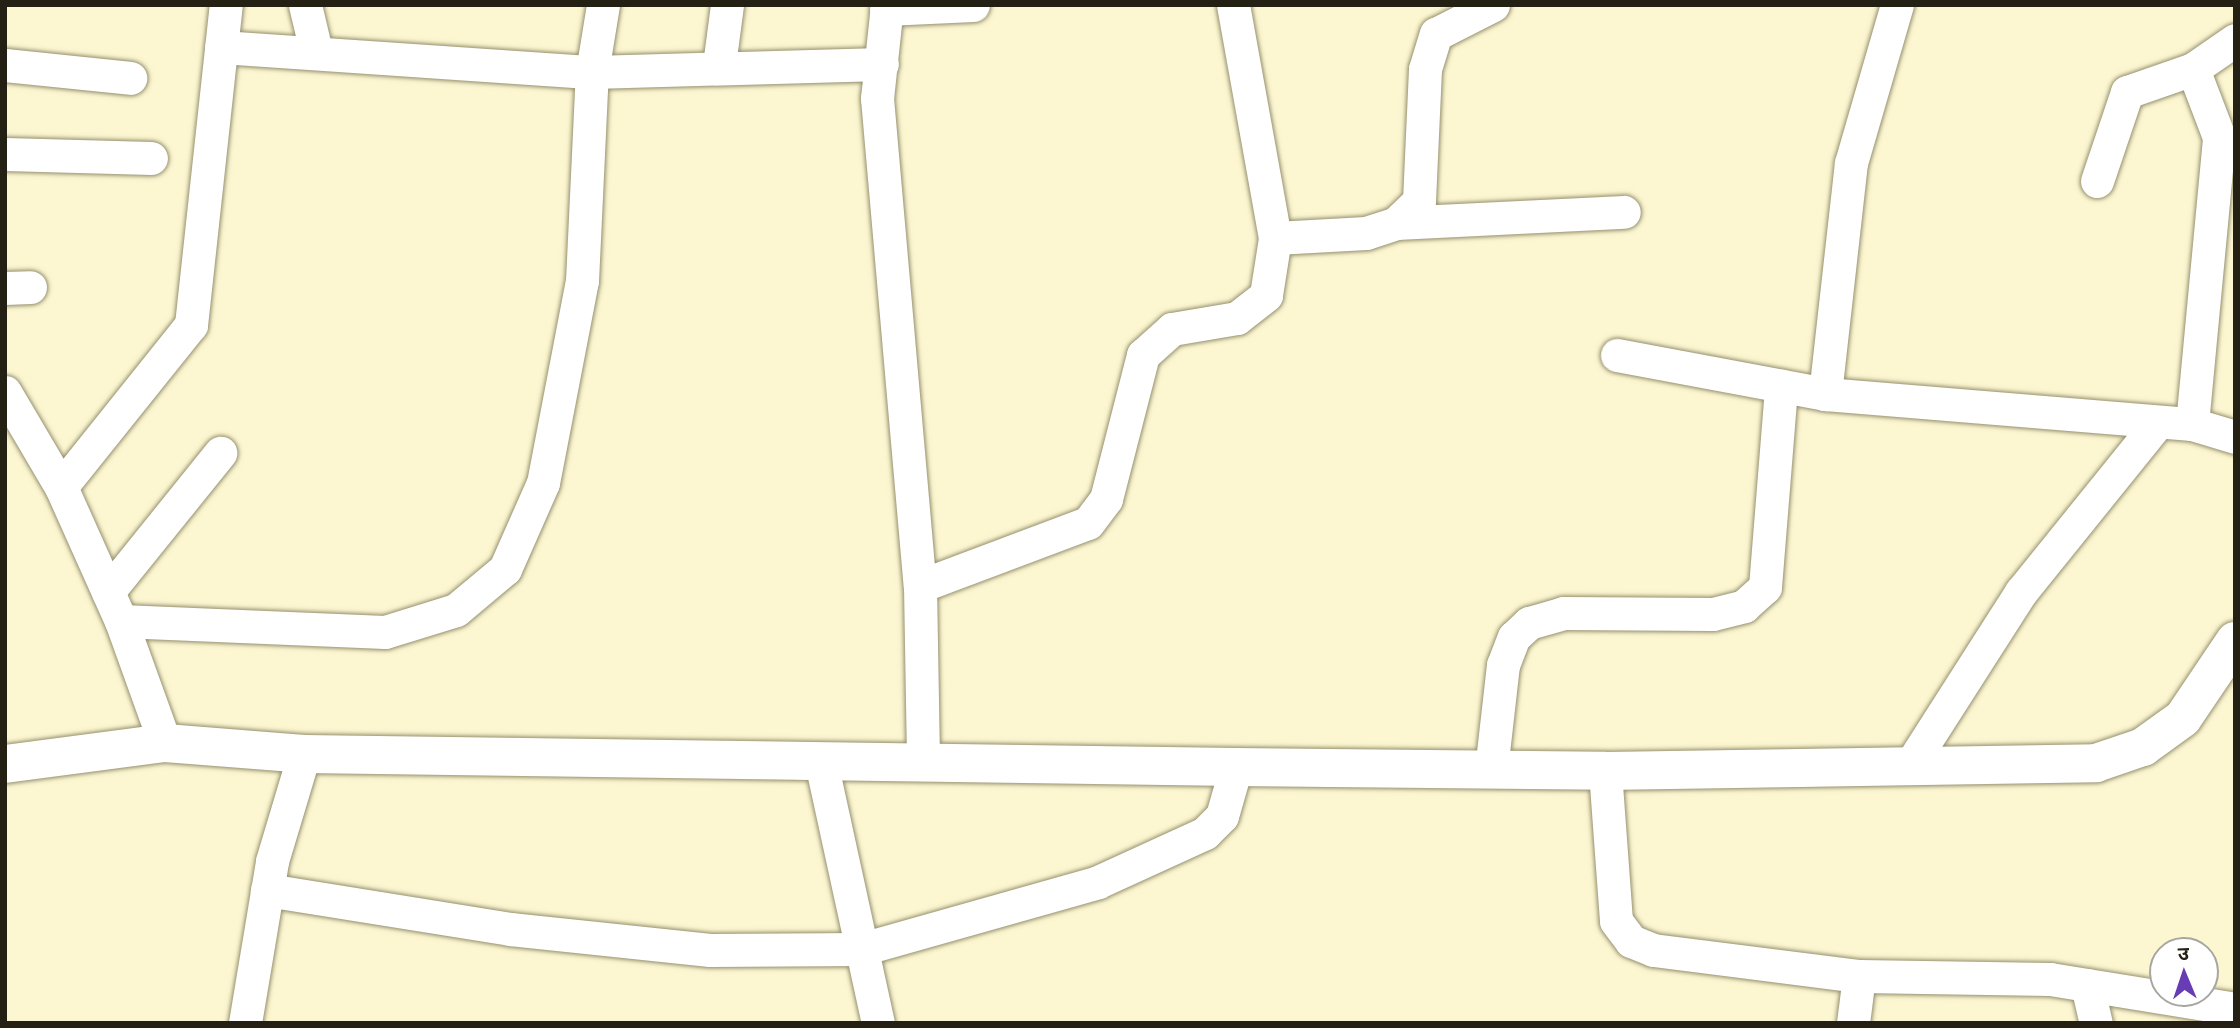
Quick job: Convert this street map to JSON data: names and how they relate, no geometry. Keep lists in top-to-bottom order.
{
  "north": "top"
}
